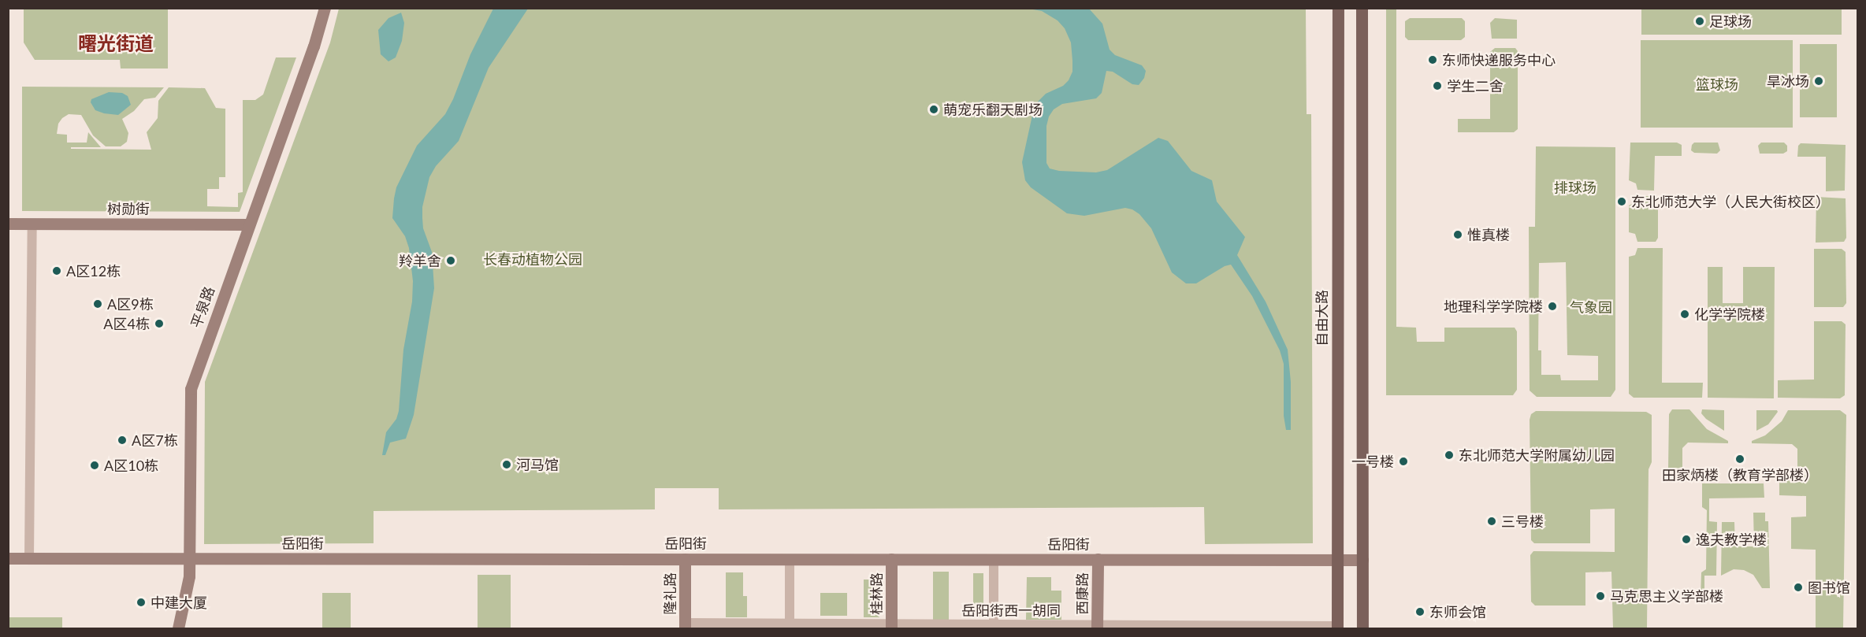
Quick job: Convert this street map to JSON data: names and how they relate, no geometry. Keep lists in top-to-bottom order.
{
  "streets": {
    "main road": ["自由大路"],
    "street": [
      "树勋街",
      "平泉路",
      "岳阳街",
      "隆礼路",
      "桂林路",
      "西康路",
      "岳阳街西一胡同"
    ]
  },
  "crossings": [
    ["树勋街", "平泉路"],
    ["平泉路", "岳阳街"],
    ["自由大路", "岳阳街"],
    ["自由大路", "岳阳街西一胡同"],
    ["岳阳街", "隆礼路"],
    ["岳阳街", "桂林路"],
    ["岳阳街", "西康路"],
    ["隆礼路", "岳阳街西一胡同"],
    ["桂林路", "岳阳街西一胡同"],
    ["西康路", "岳阳街西一胡同"]
  ],
  "districts": ["曙光街道"],
  "parks": [
    "篮球场",
    "排球场",
    "长春动植物公园",
    "气象园"
  ],
  "places": [
    "足球场",
    "东师快递服务中心",
    "旱冰场",
    "学生二舍",
    "萌宠乐翻天剧场",
    "东北师范大学（人民大街校区）",
    "惟真楼",
    "羚羊舍",
    "A区12栋",
    "A区9栋",
    "地理科学学院楼",
    "化学学院楼",
    "A区4栋",
    "A区7栋",
    "东北师范大学附属幼儿园",
    "田家炳楼（教育学部楼）",
    "一号楼",
    "河马馆",
    "A区10栋",
    "三号楼",
    "逸夫教学楼",
    "图书馆",
    "马克思主义学部楼",
    "中建大厦",
    "东师会馆"
  ]
}
